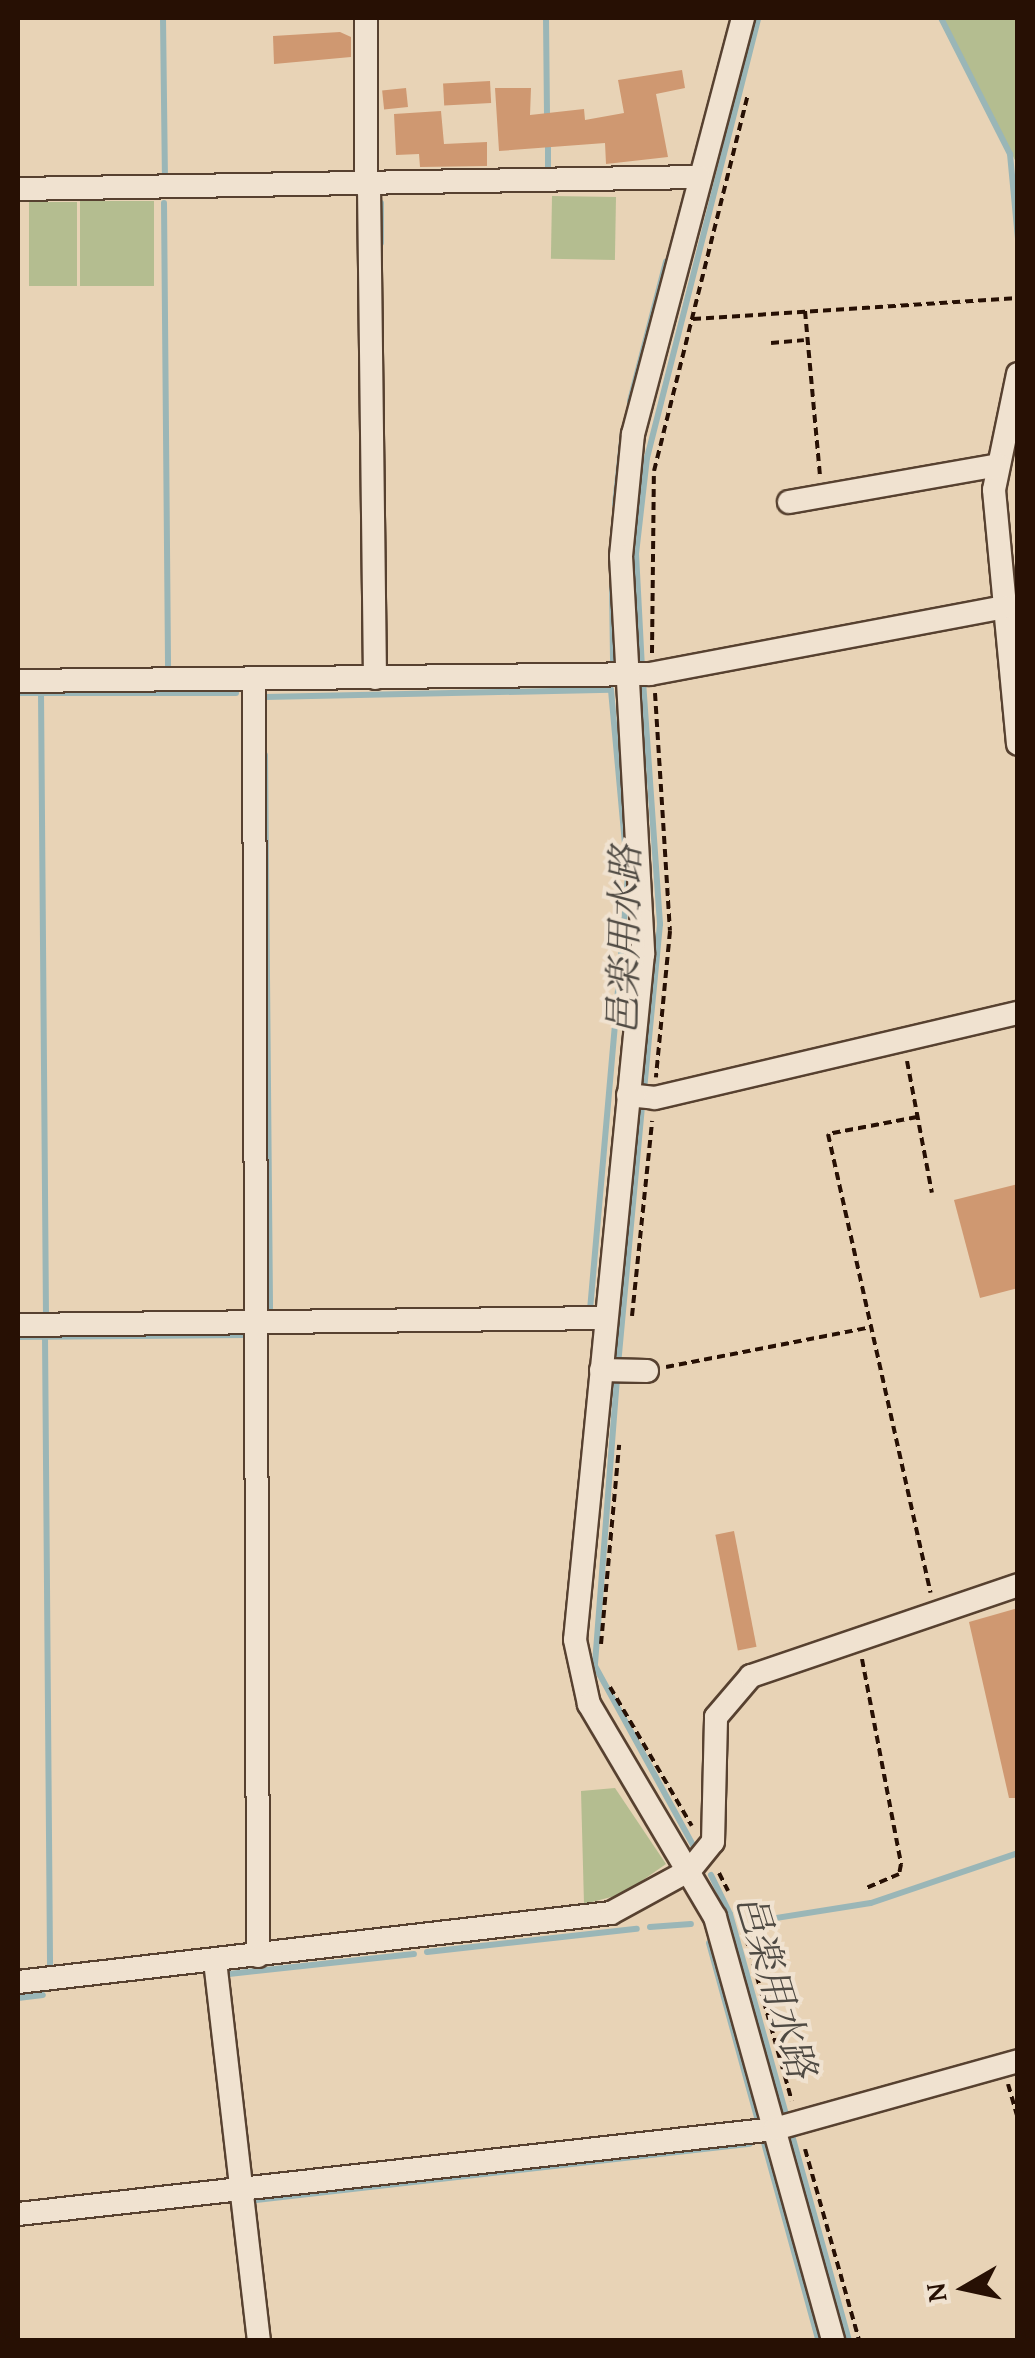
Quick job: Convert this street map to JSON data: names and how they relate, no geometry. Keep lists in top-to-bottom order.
{
  "water": ["邑楽用水路"],
  "north": "left"
}
